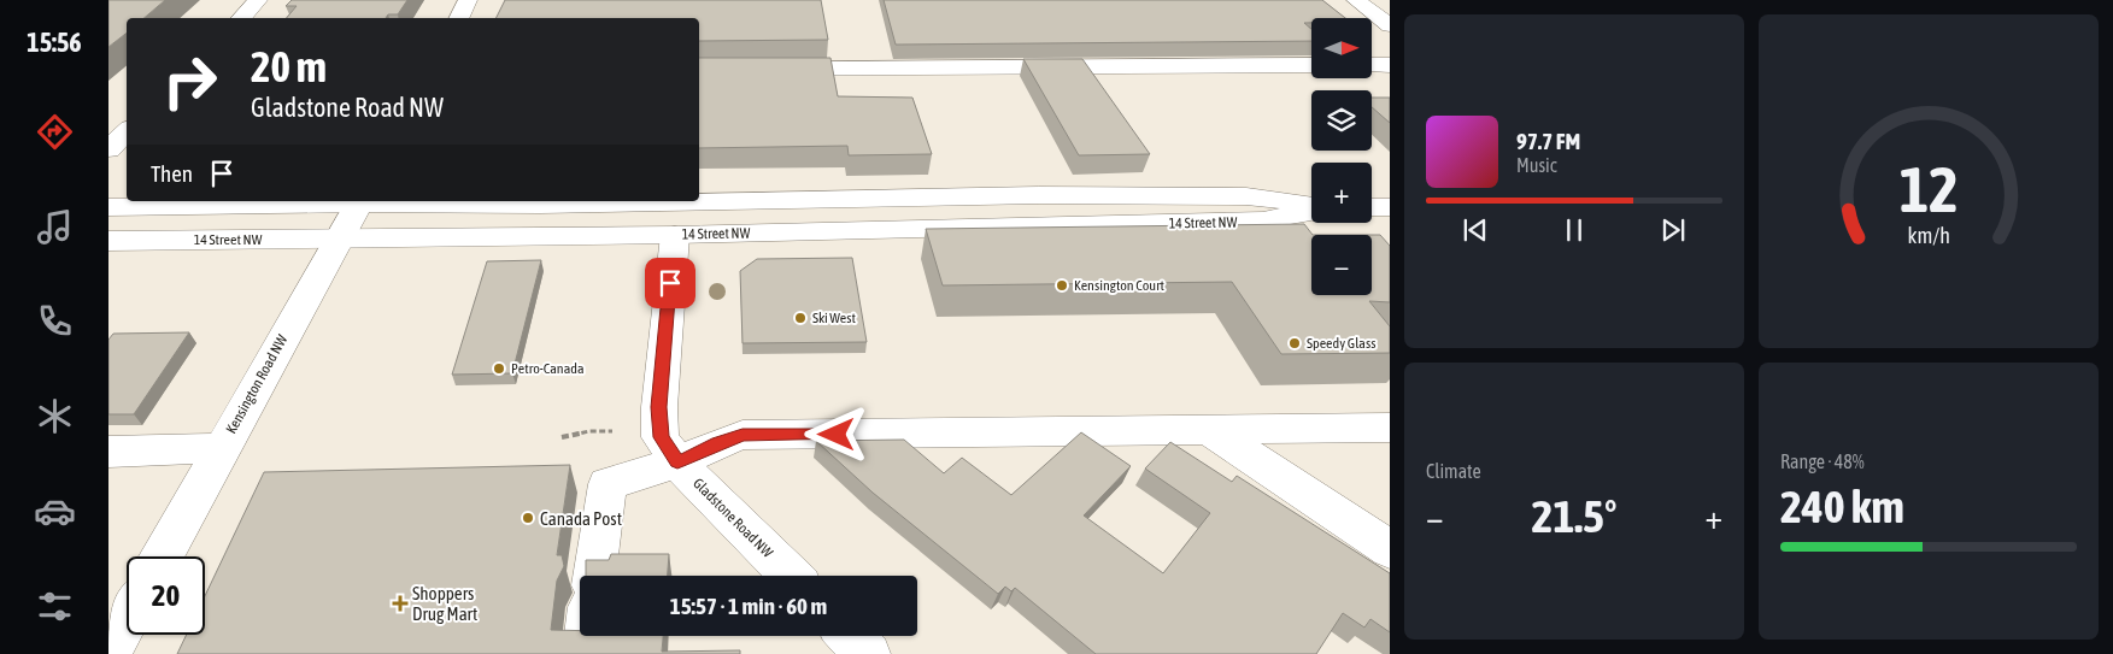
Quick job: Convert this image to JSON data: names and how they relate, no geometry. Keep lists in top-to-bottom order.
{
  "streets": {
    "main road": ["14 Street NW", "Kensington Road NW", "Gladstone Road NW"]
  },
  "crossings": [
    ["14 Street NW", "Kensington Road NW"],
    ["14 Street NW", "Gladstone Road NW"]
  ],
  "places": {
    "other": [
      "Kensington Court",
      "Ski West",
      "Speedy Glass",
      "Petro-Canada",
      "Canada Post"
    ],
    "health": ["Shoppers Drug Mart"]
  },
  "north": "right",
  "page": {
    "tabs": "15:56",
    "map_buttons": ["+", "−"],
    "turn": ["20 m", "Gladstone Road NW"],
    "song": ["97.7 FM", "Music"],
    "then": "Then",
    "tile": [
      "Climate",
      ["Range · 48%", "240 km"]
    ],
    "heat": ["−", "21.5°", "+"],
    "limit": "20",
    "trip": "15:57 · 1 min · 60 m",
    "gauge": ["12", "km/h"]
  }
}
